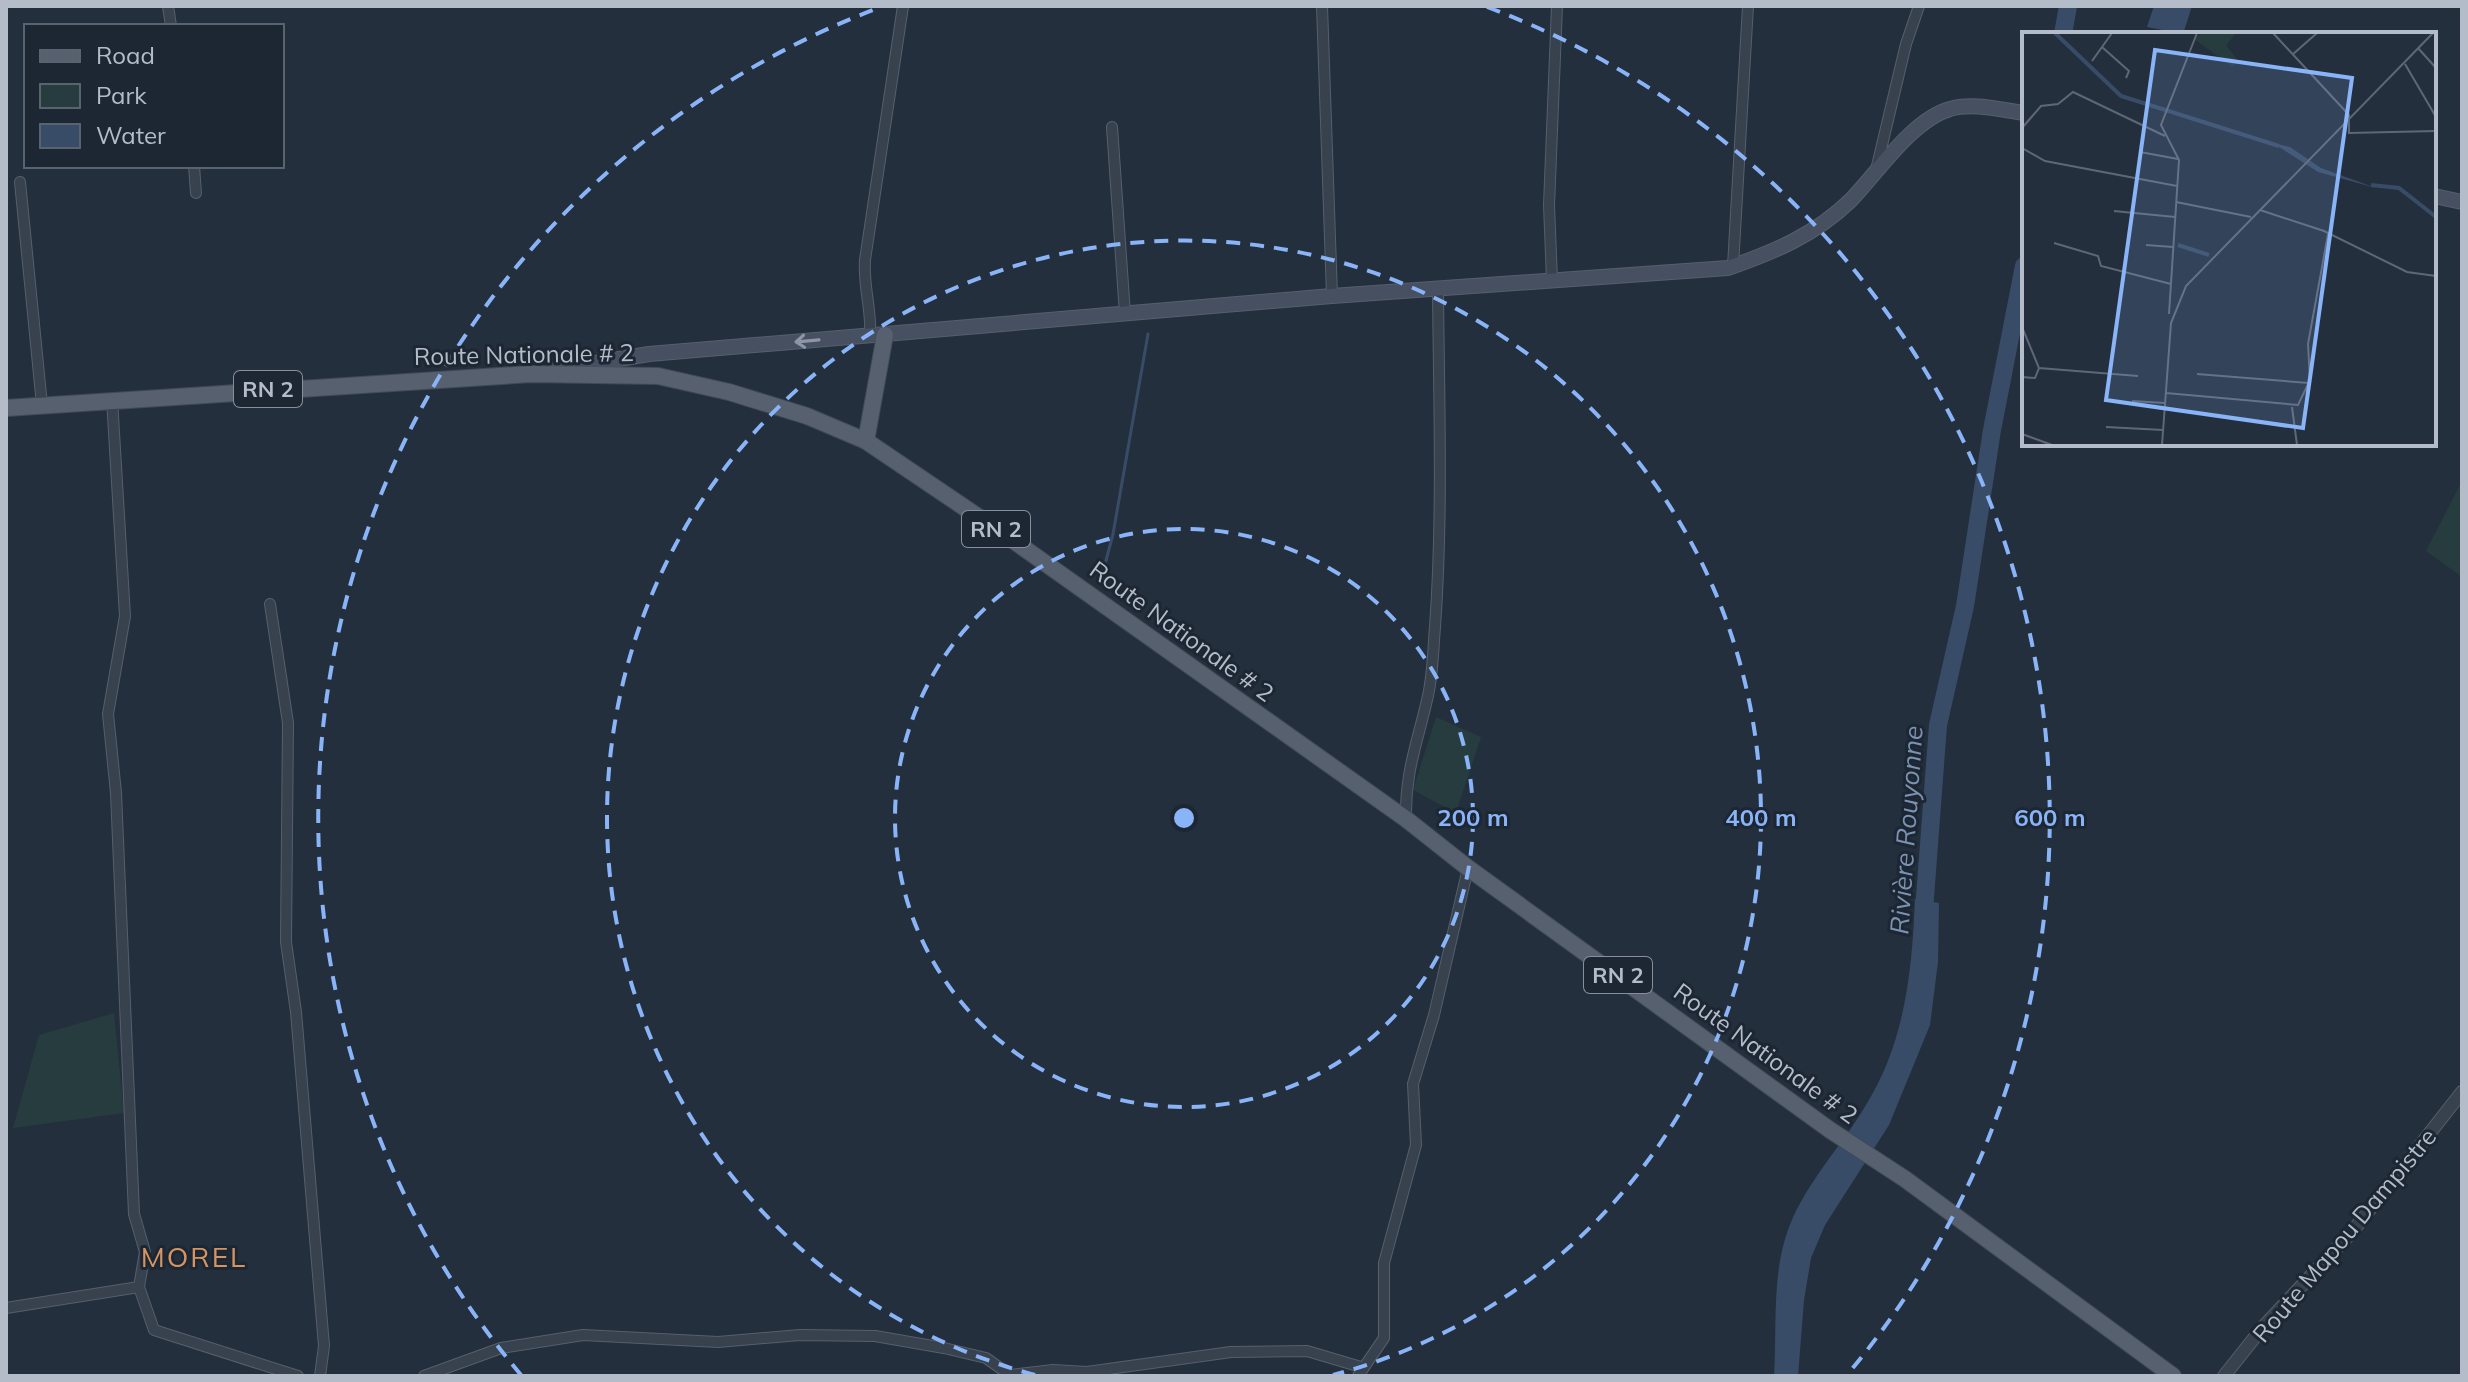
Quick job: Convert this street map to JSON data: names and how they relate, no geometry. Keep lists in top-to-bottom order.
{
  "streets": {
    "main road": ["Route Nationale # 2", "RN 2"],
    "street": ["Route Mapou Dampistre"]
  },
  "districts": ["MOREL"],
  "water": ["Rivière Rouyonne"],
  "legend": ["Road", "Park", "Water"],
  "rings": ["200 m", "400 m", "600 m"]
}
